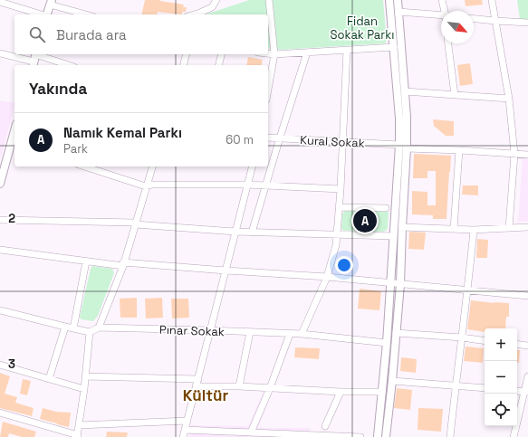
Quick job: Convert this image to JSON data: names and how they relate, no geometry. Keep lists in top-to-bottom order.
{
  "streets": {
    "street": ["Kural Sokak", "Pınar Sokak"]
  },
  "districts": ["Kültür"],
  "parks": ["Fidan Sokak Parkı"],
  "north": "bottom right",
  "page": {
    "search": "Burada ara",
    "heading": "Yakında",
    "list": [
      {
        "mark": "A",
        "name": "Namık Kemal Parkı",
        "note": "Park",
        "value": "60 m"
      }
    ],
    "pins": "A",
    "map_buttons": ["+", "−"]
  },
  "grid": {
    "rows": ["2", "3"]
  }
}
